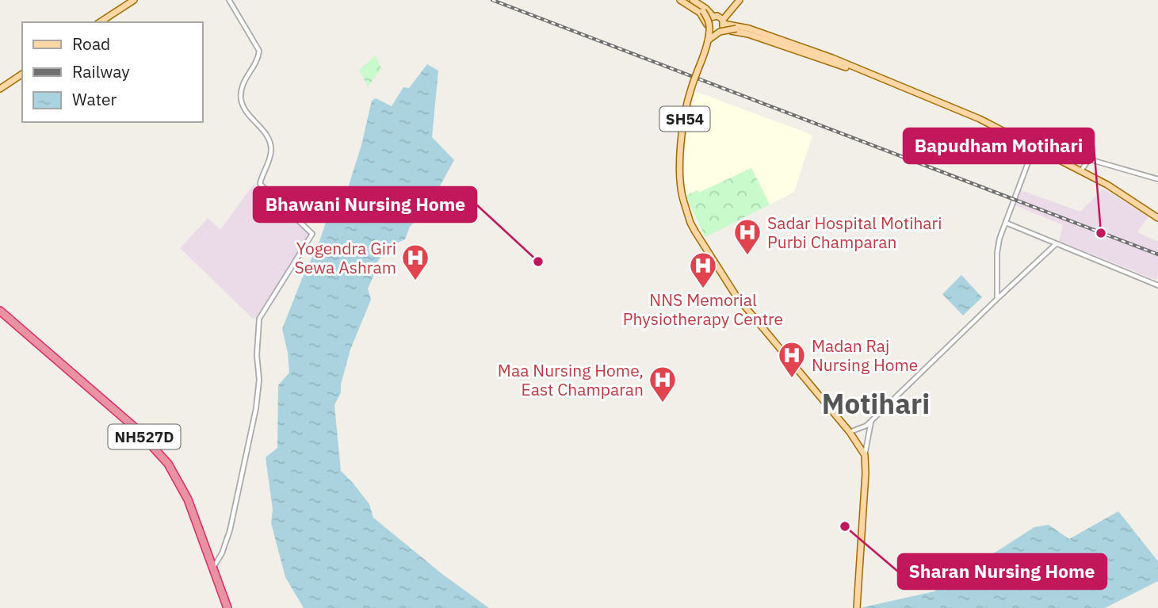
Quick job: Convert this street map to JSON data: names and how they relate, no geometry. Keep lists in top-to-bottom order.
{
  "streets": {
    "highway": ["NH527D"],
    "main road": ["SH54"]
  },
  "districts": ["Motihari"],
  "places": {
    "other": ["Bapudham Motihari", "Bhawani Nursing Home", "Sharan Nursing Home"],
    "hospital": [
      "Sadar Hospital Motihari Purbi Champaran",
      "Yogendra Giri Sewa Ashram",
      "NNS Memorial Physiotherapy Centre",
      "Madan Raj Nursing Home",
      "Maa Nursing Home, East Champaran"
    ]
  },
  "legend": ["Road", "Railway", "Water"]
}
